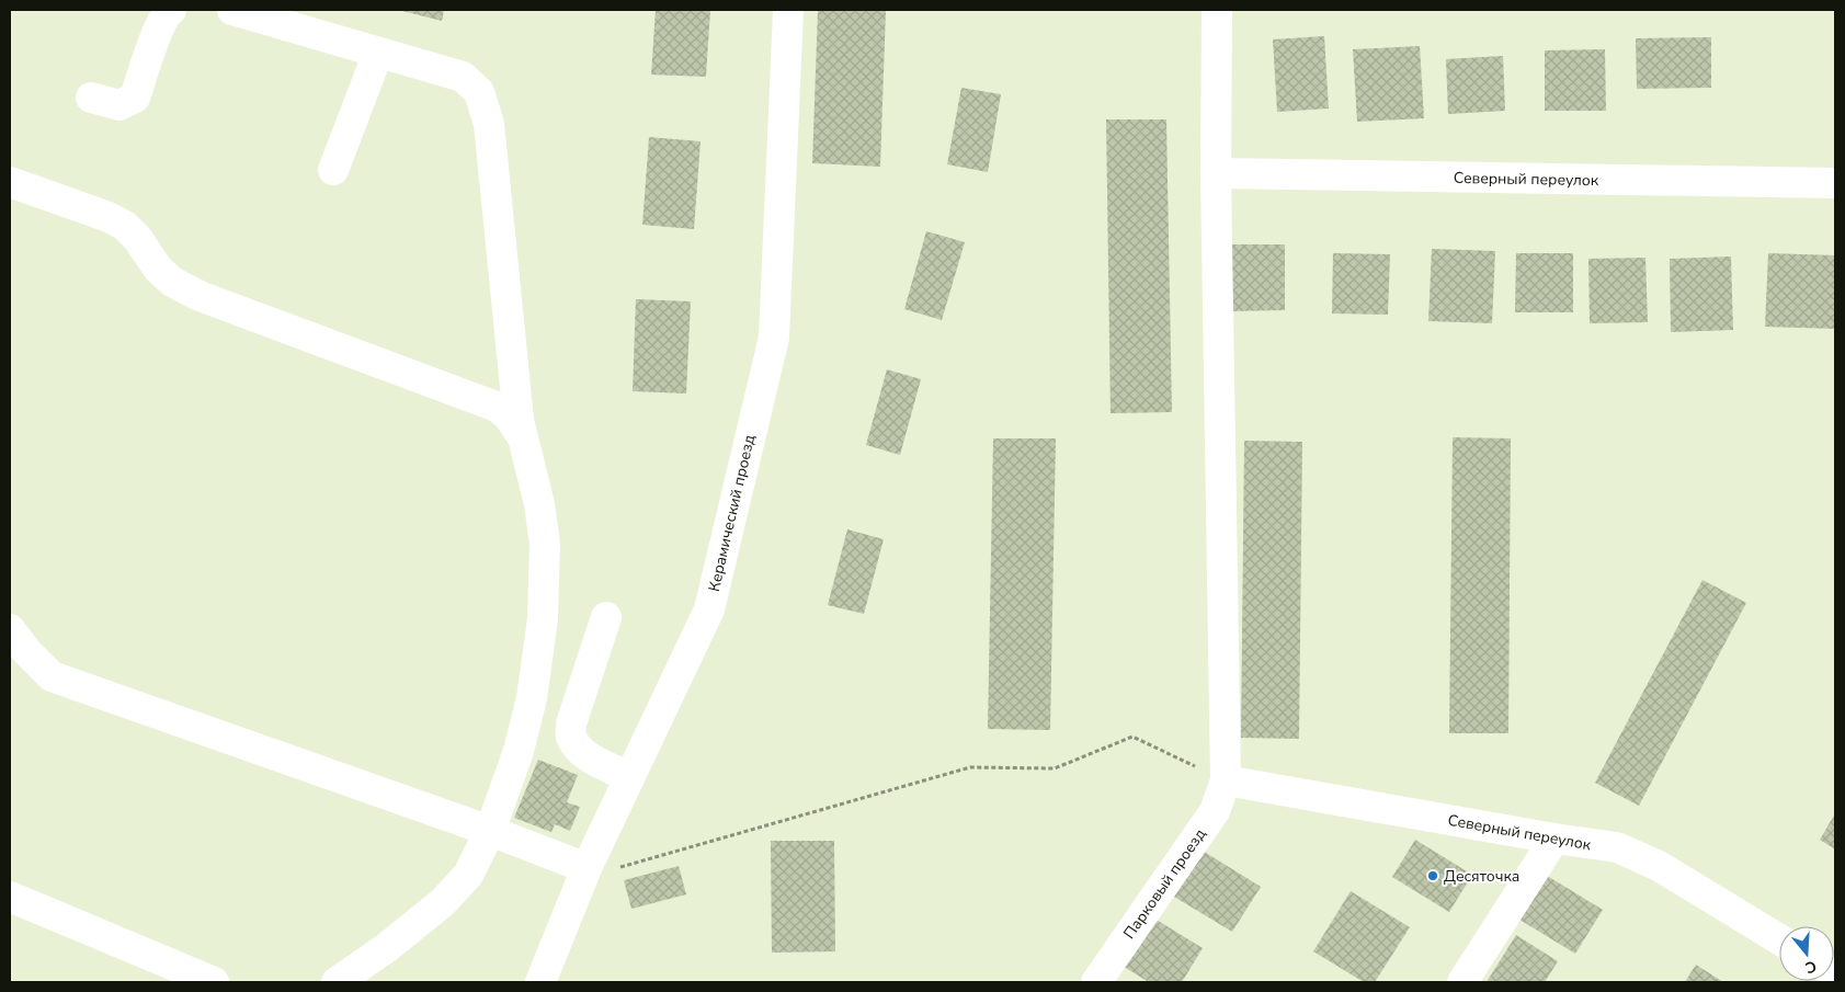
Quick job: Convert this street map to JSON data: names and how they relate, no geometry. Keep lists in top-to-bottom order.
{
  "streets": {
    "street": ["Северный переулок", "Керамический проезд", "Парковый проезд"]
  },
  "crossings": [
    ["Северный переулок", "Парковый проезд"]
  ],
  "places": ["Десяточка"],
  "north": "bottom"
}
